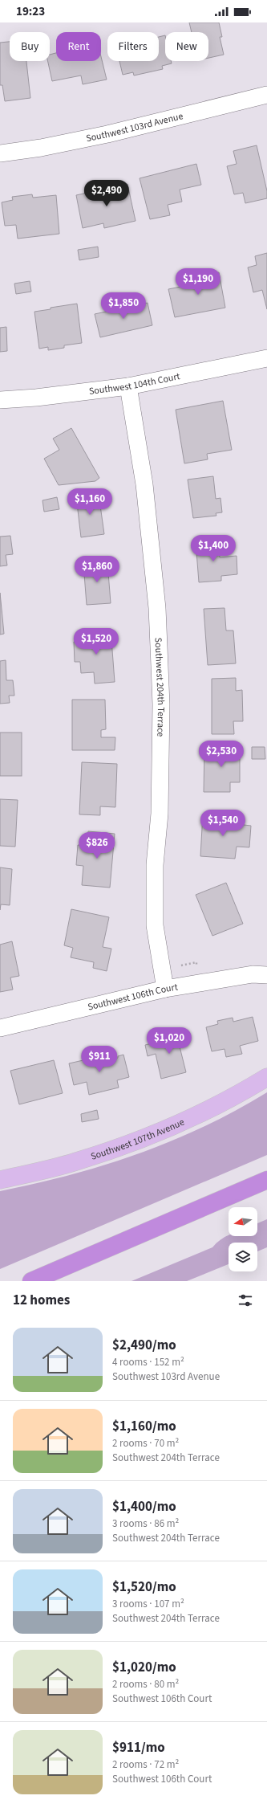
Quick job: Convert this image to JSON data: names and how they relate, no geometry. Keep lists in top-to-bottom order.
{
  "streets": {
    "main road": ["Southwest 107th Avenue"],
    "street": [
      "Southwest 103rd Avenue",
      "Southwest 104th Court",
      "Southwest 204th Terrace",
      "Southwest 106th Court"
    ]
  },
  "crossings": [
    ["Southwest 104th Court", "Southwest 204th Terrace"],
    ["Southwest 204th Terrace", "Southwest 106th Court"]
  ],
  "north": "left",
  "page": {
    "status": "19:23",
    "chip": [
      "Buy",
      "Rent",
      "Filters",
      "New"
    ],
    "price": [
      "$2,490",
      "$1,190",
      "$1,850",
      "$1,160",
      "$1,400",
      "$1,860",
      "$1,520",
      "$2,530",
      "$1,540",
      "$826",
      "$1,020",
      "$911"
    ],
    "heading": "12 homes",
    "list": [
      {
        "name": "$2,490/mo",
        "note": "4 rooms · 152 m² · Southwest 103rd Avenue"
      },
      {
        "name": "$1,160/mo",
        "note": "2 rooms · 70 m² · Southwest 204th Terrace"
      },
      {
        "name": "$1,400/mo",
        "note": "3 rooms · 86 m² · Southwest 204th Terrace"
      },
      {
        "name": "$1,520/mo",
        "note": "3 rooms · 107 m² · Southwest 204th Terrace"
      },
      {
        "name": "$1,020/mo",
        "note": "2 rooms · 80 m² · Southwest 106th Court"
      },
      {
        "name": "$911/mo",
        "note": "2 rooms · 72 m² · Southwest 106th Court"
      }
    ]
  }
}
